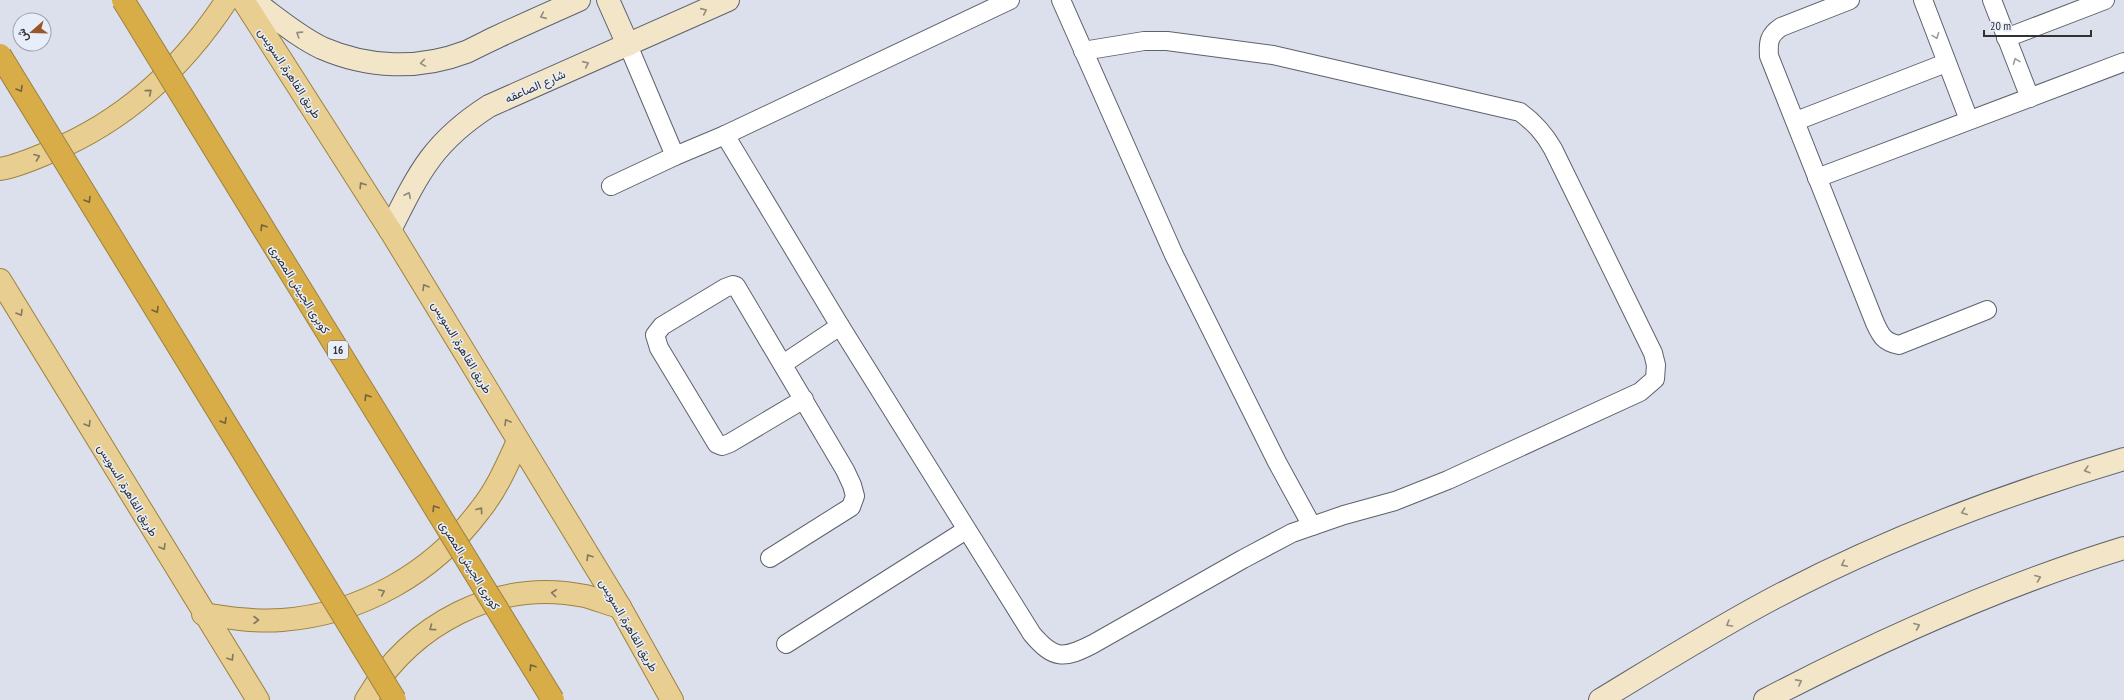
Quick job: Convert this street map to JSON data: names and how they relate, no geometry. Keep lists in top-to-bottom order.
{
  "streets": {
    "highway": ["كوبرى الجيش المصرى", "16"],
    "main road": ["طريق القاهرة, السويس"],
    "street": ["شارع الصاعقه"]
  },
  "crossings": [
    ["طريق القاهرة, السويس", "شارع الصاعقه"]
  ],
  "one_way": ["شارع الصاعقه"],
  "scale_bar": "20 m",
  "north": "left"
}
